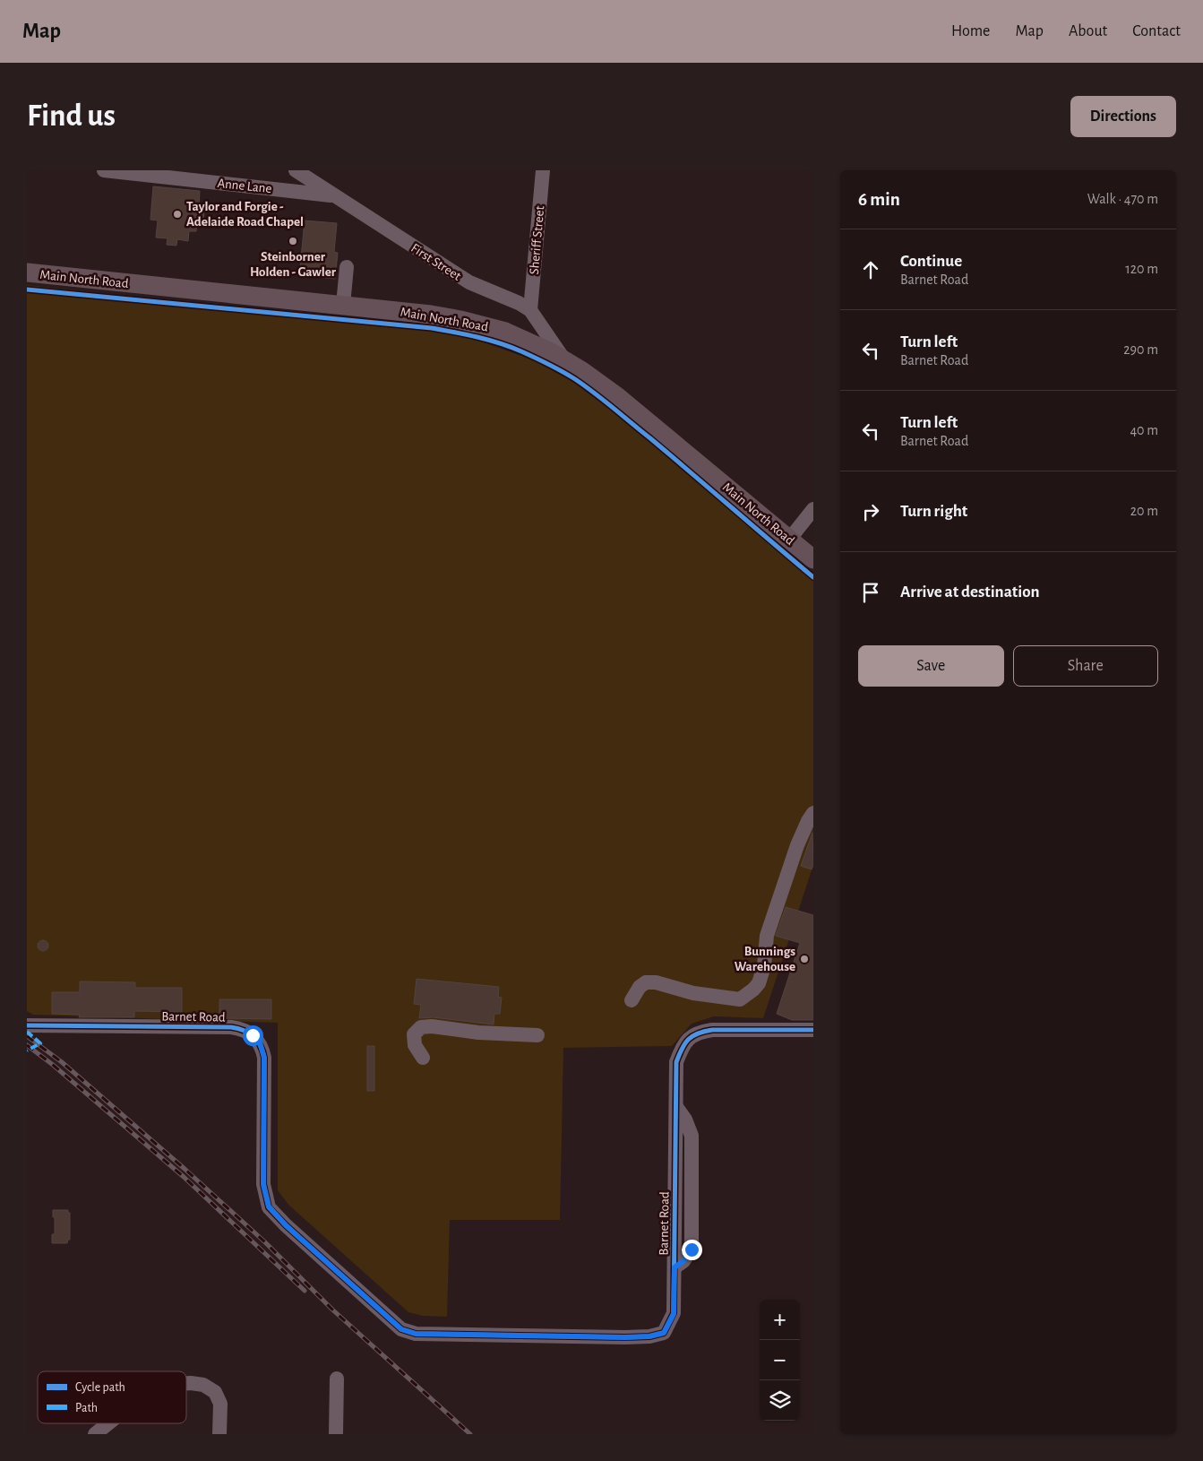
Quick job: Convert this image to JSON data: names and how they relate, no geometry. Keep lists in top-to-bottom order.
{
  "streets": {
    "main road": ["Main North Road"],
    "street": [
      "Anne Lane",
      "Sheriff Street",
      "First Street",
      "Barnet Road"
    ]
  },
  "crossings": [
    ["Anne Lane", "First Street"],
    ["Sheriff Street", "First Street"],
    ["First Street", "Main North Road"]
  ],
  "places": ["Taylor and Forgie - Adelaide Road Chapel", "Steinborner Holden - Gawler", "Bunnings Warehouse"],
  "legend": ["Cycle path", "Path"],
  "page": {
    "header": "Map",
    "nav": [
      "Home",
      "Map",
      "About",
      "Contact"
    ],
    "buttons": [
      "Directions",
      ["Save", "Share"]
    ],
    "title": "Find us",
    "heading": ["6 min", "Walk · 470 m"],
    "list": [
      ["Continue", "Barnet Road", "120 m"],
      ["Turn left", "Barnet Road", "290 m"],
      ["Turn left", "Barnet Road", "40 m"],
      ["Turn right", "20 m"],
      "Arrive at destination"
    ],
    "map_buttons": ["+", "−"]
  }
}
